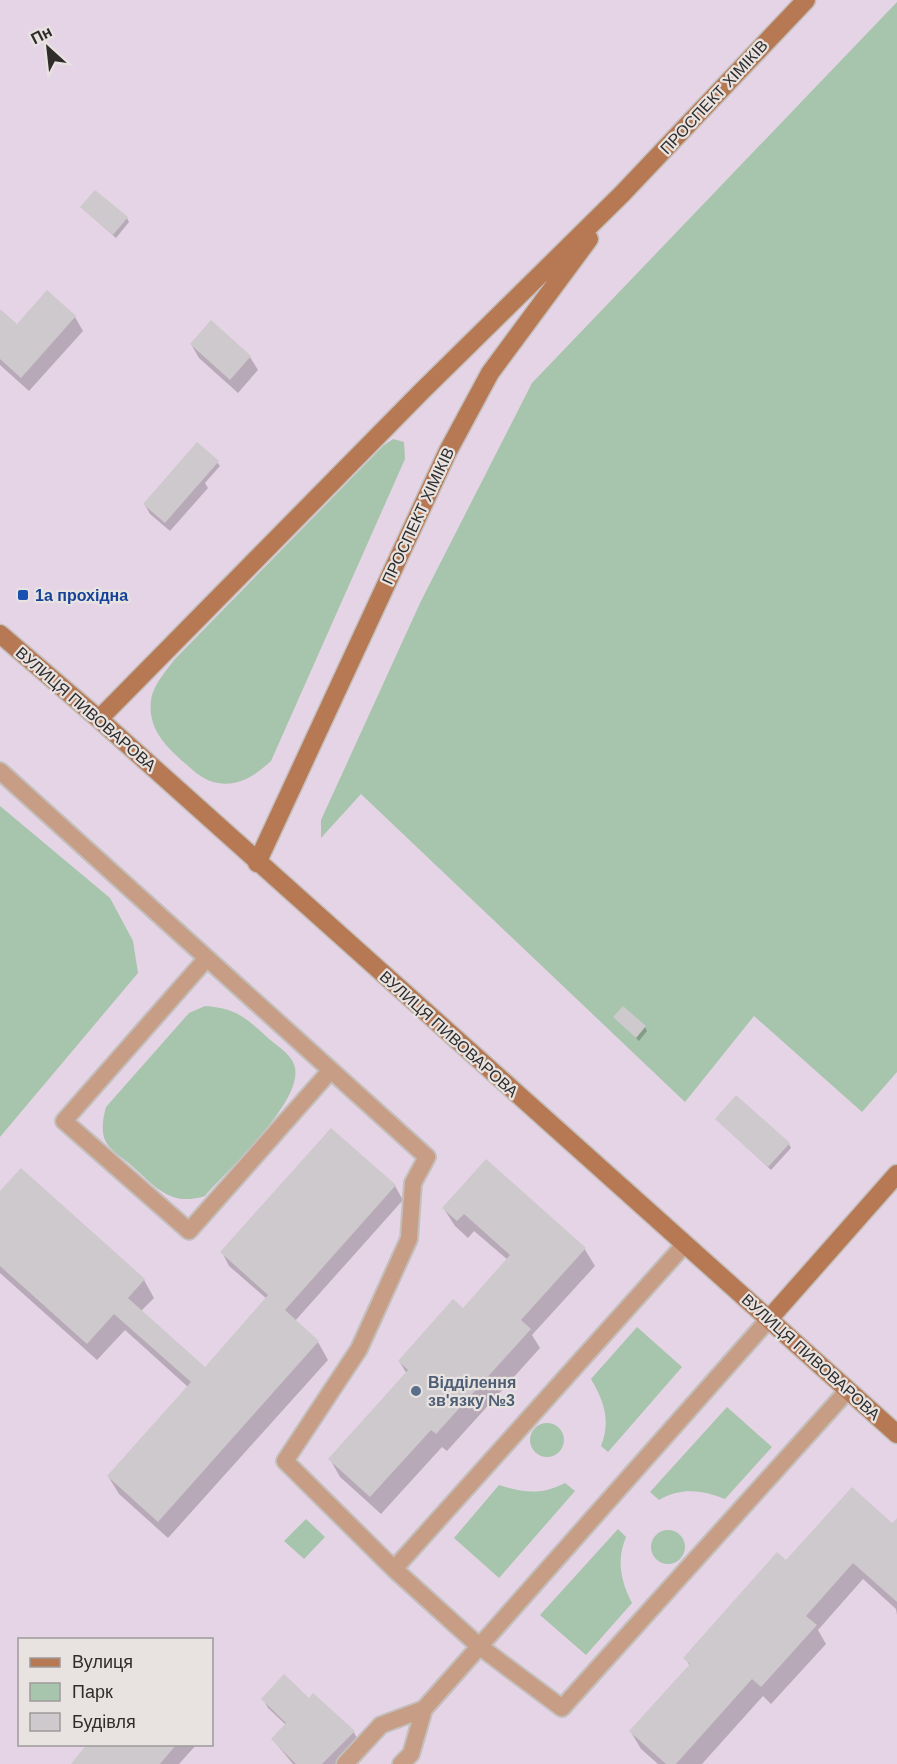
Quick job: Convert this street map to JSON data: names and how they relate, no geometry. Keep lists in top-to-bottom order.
{
  "streets": {
    "street": ["ПРОСПЕКТ ХІМІКІВ", "ВУЛИЦЯ ПИВОВАРОВА"]
  },
  "crossings": [
    ["ПРОСПЕКТ ХІМІКІВ", "ВУЛИЦЯ ПИВОВАРОВА"]
  ],
  "places": {
    "transit": ["1а прохідна"],
    "other": ["Відділення зв'язку №3"]
  },
  "legend": ["Вулиця", "Парк", "Будівля"],
  "north": "top left"
}
